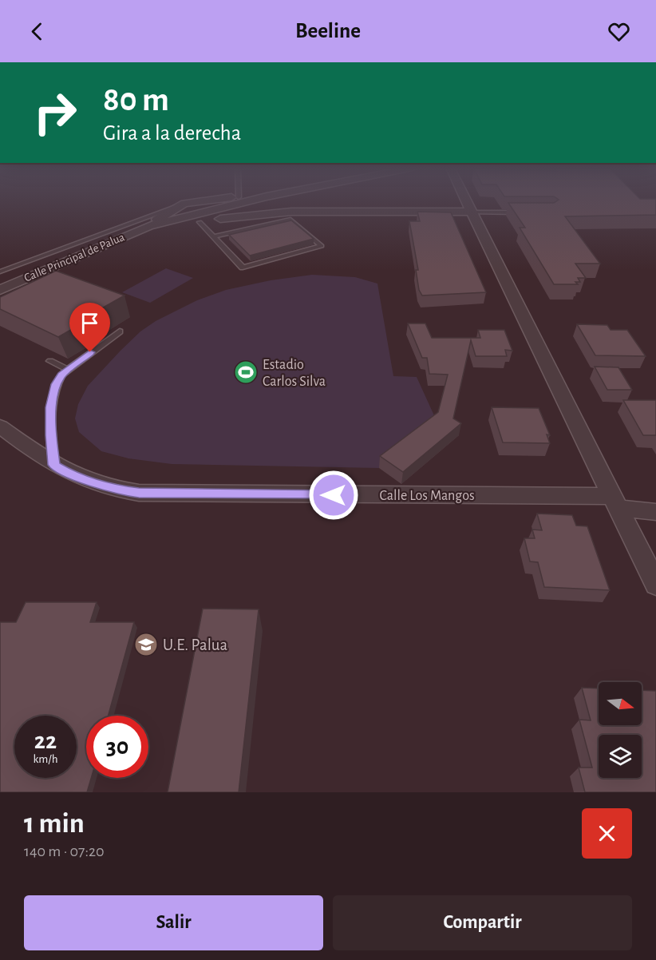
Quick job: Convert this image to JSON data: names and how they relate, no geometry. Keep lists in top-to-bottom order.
{
  "streets": {
    "street": ["Calle Principal de Palua", "Calle Los Mangos"]
  },
  "places": {
    "sports": ["Estadio Carlos Silva"],
    "school or university": ["U.E. Palua"]
  },
  "north": "right",
  "page": {
    "header": "Beeline",
    "turn": ["80 m", "Gira a la derecha"],
    "speed": "22 km/h",
    "limit": "30",
    "heading": ["1 min", "140 m · 07:20"],
    "buttons": ["Salir", "Compartir"]
  }
}
